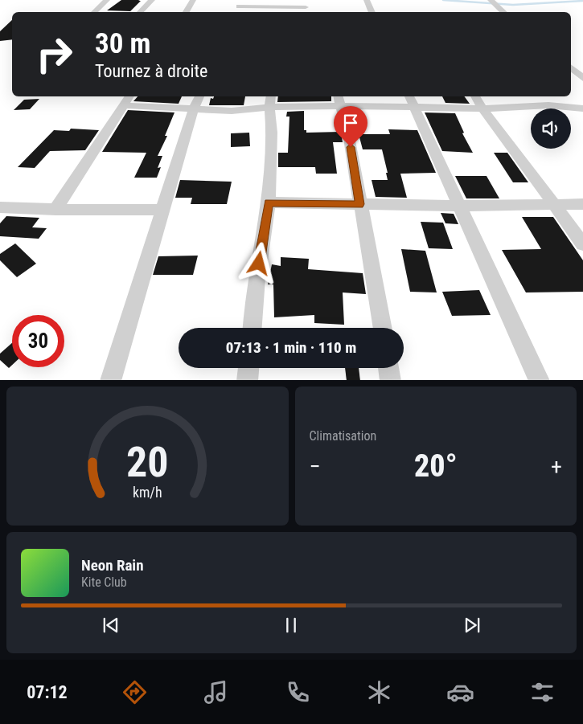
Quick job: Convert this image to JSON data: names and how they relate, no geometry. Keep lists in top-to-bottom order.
{
  "page": {
    "turn": ["30 m", "Tournez à droite"],
    "limit": "30",
    "trip": "07:13 · 1 min · 110 m",
    "tile": "Climatisation",
    "heat": ["−", "20°", "+"],
    "song": ["Neon Rain", "Kite Club"],
    "tabs": "07:12",
    "gauge": ["20", "km/h"]
  }
}
